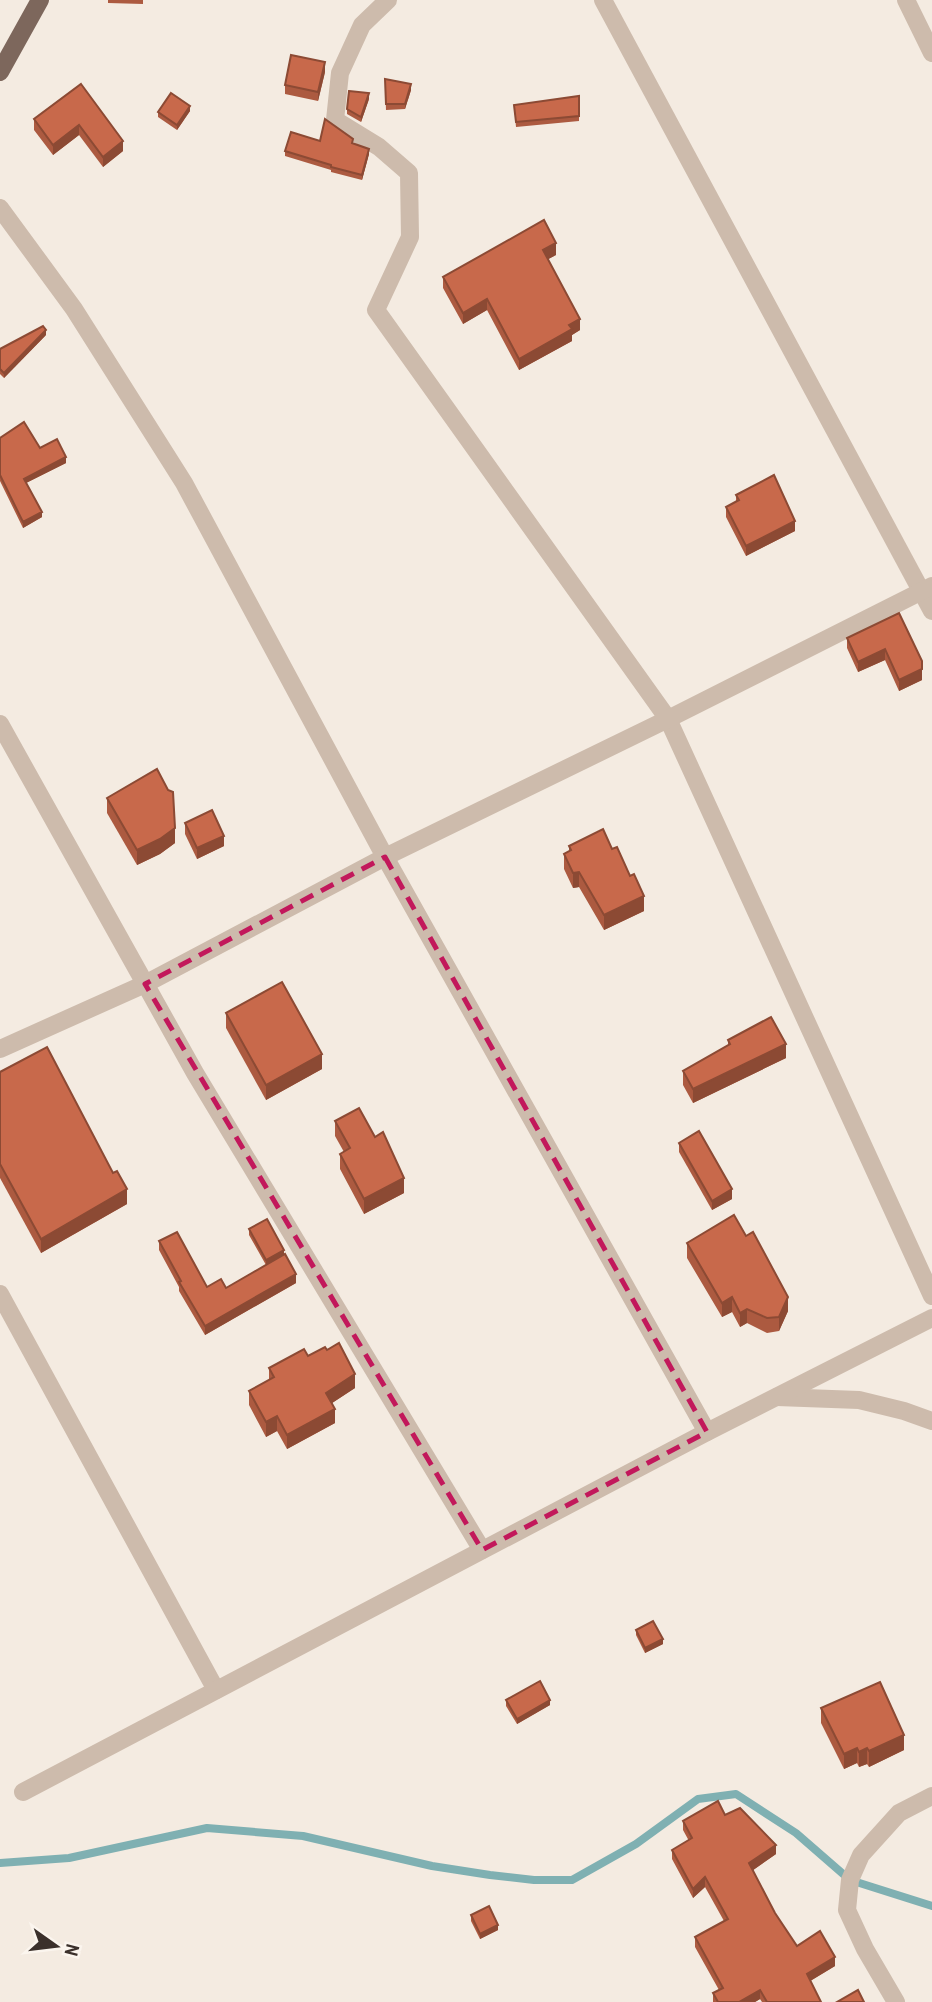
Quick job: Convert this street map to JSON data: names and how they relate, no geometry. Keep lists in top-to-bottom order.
{
  "north": "right"
}
